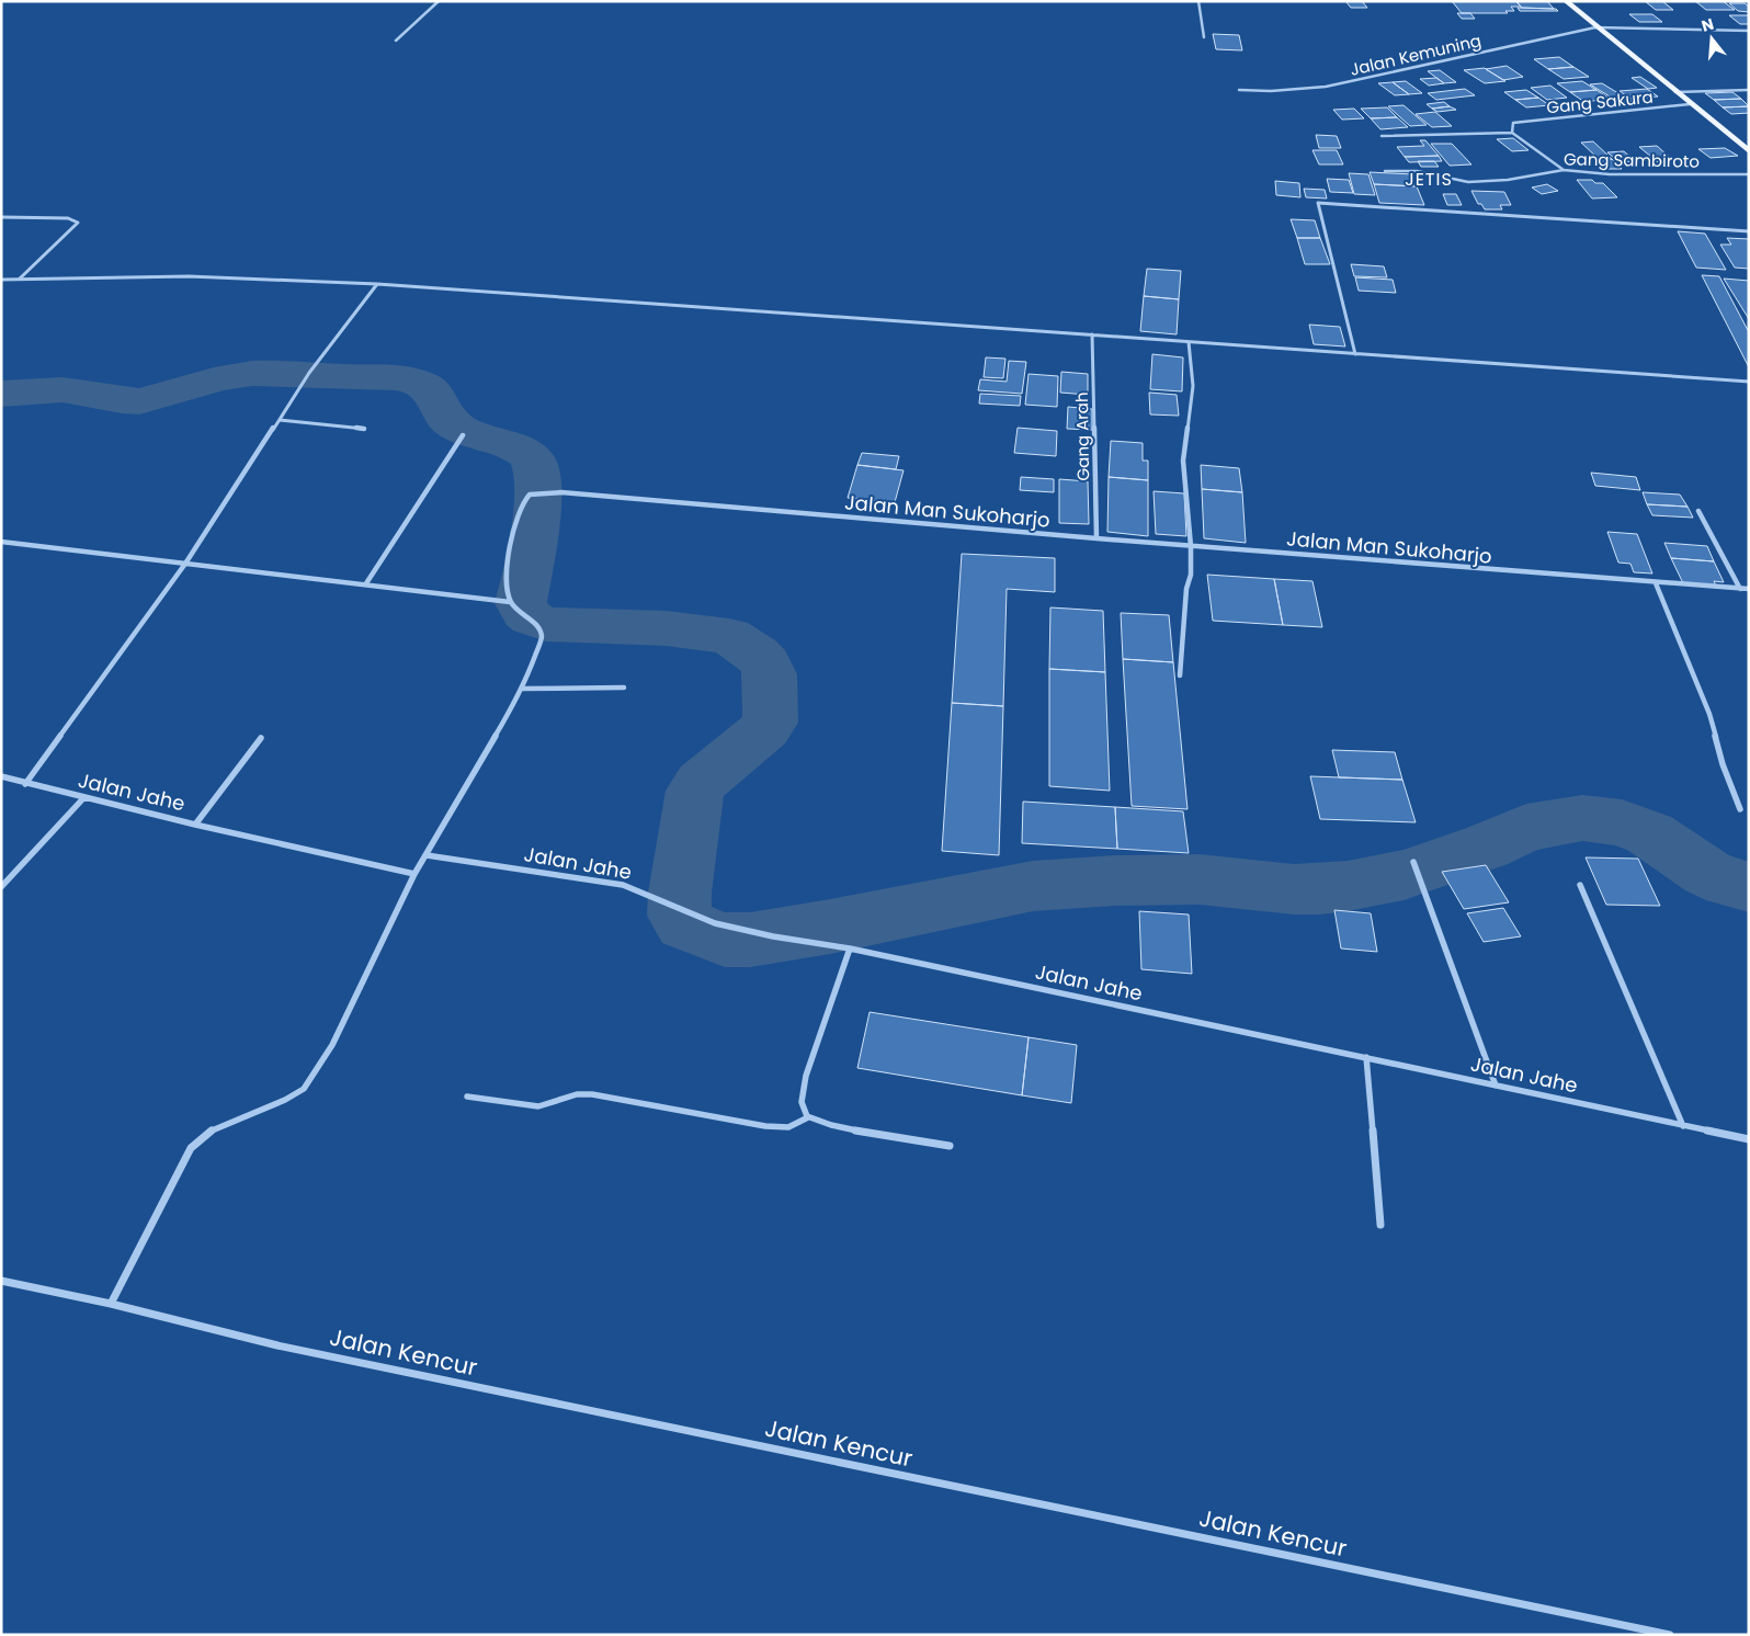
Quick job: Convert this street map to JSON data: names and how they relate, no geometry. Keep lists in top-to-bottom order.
{
  "streets": {
    "street": [
      "Jalan Kemuning",
      "Gang Sakura",
      "Gang Sambiroto",
      "Gang Arah",
      "Jalan Man Sukoharjo",
      "Jalan Jahe",
      "Jalan Kencur"
    ]
  },
  "crossings": [
    ["Gang Arah", "Jalan Man Sukoharjo"]
  ],
  "districts": ["JETIS"],
  "north": "top"
}
